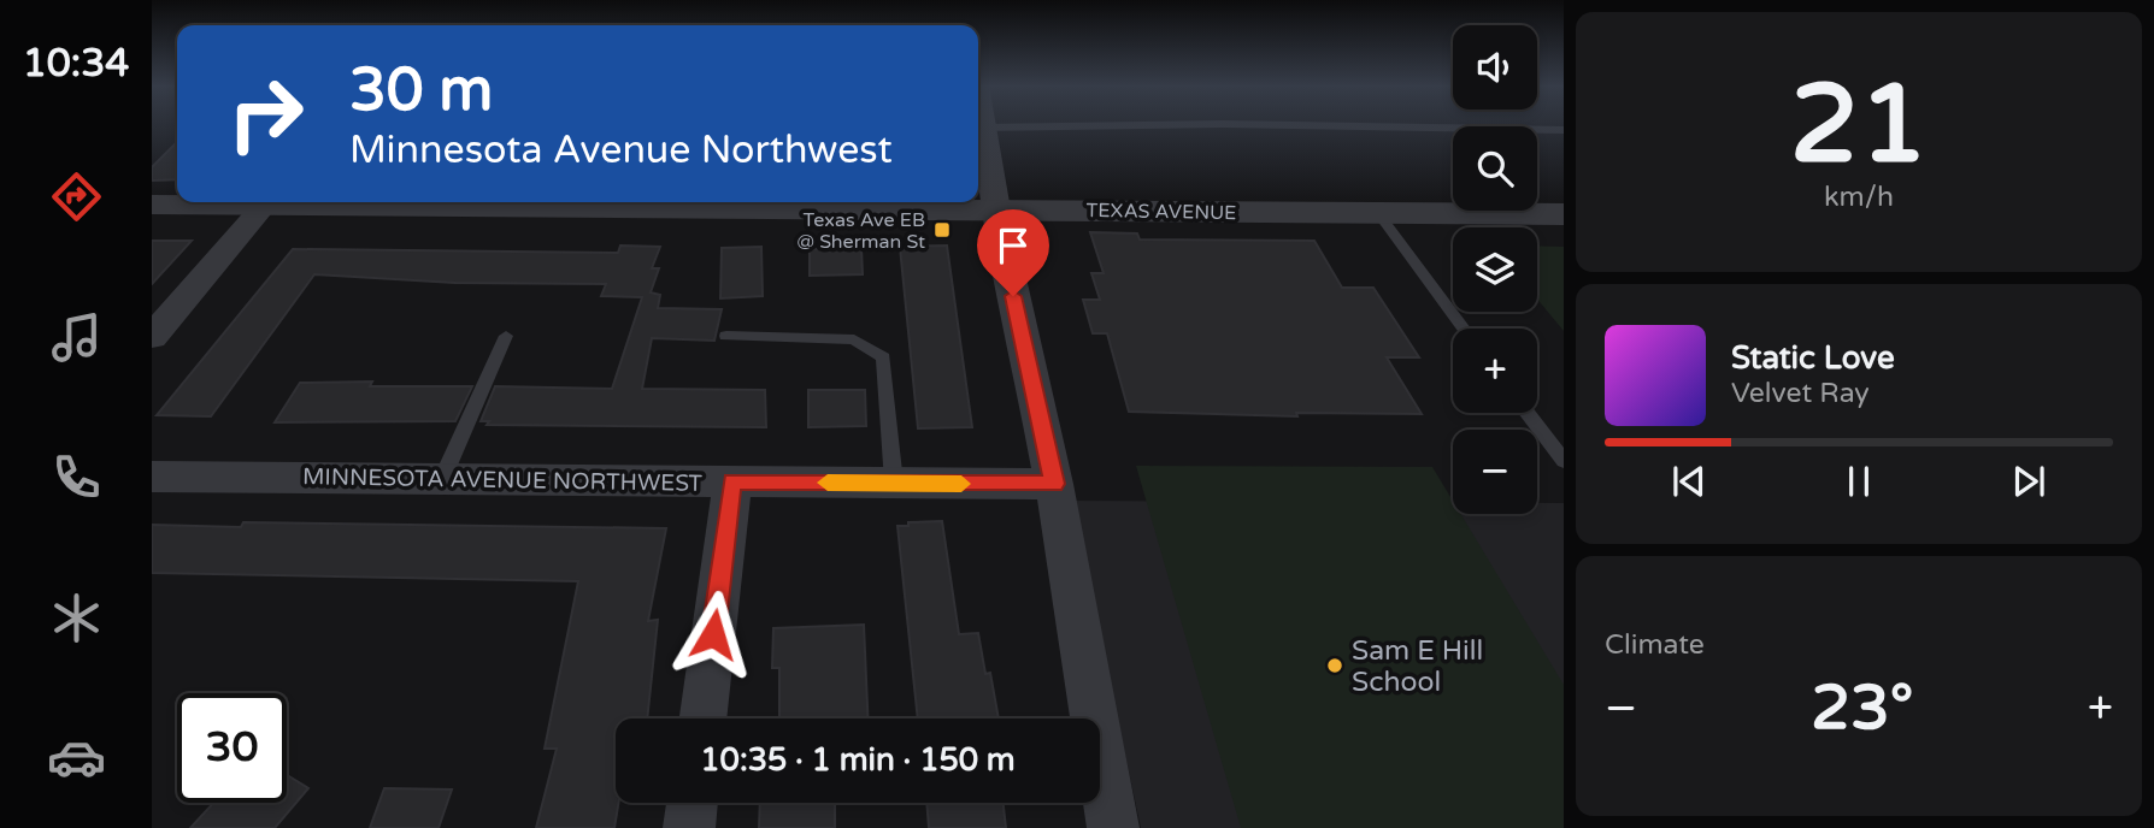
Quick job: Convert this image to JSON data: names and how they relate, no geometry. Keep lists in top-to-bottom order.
{
  "streets": {
    "street": ["TEXAS AVENUE", "MINNESOTA AVENUE NORTHWEST"]
  },
  "places": {
    "transit": ["Texas Ave EB @ Sherman St"],
    "other": ["Sam E Hill School"]
  },
  "page": {
    "tabs": "10:34",
    "tile": [
      ["21", "km/h"],
      "Climate"
    ],
    "map_buttons": ["+", "−"],
    "turn": ["30 m", "Minnesota Avenue Northwest"],
    "song": ["Static Love", "Velvet Ray"],
    "heat": ["−", "23°", "+"],
    "limit": "30",
    "trip": "10:35 · 1 min · 150 m"
  }
}
